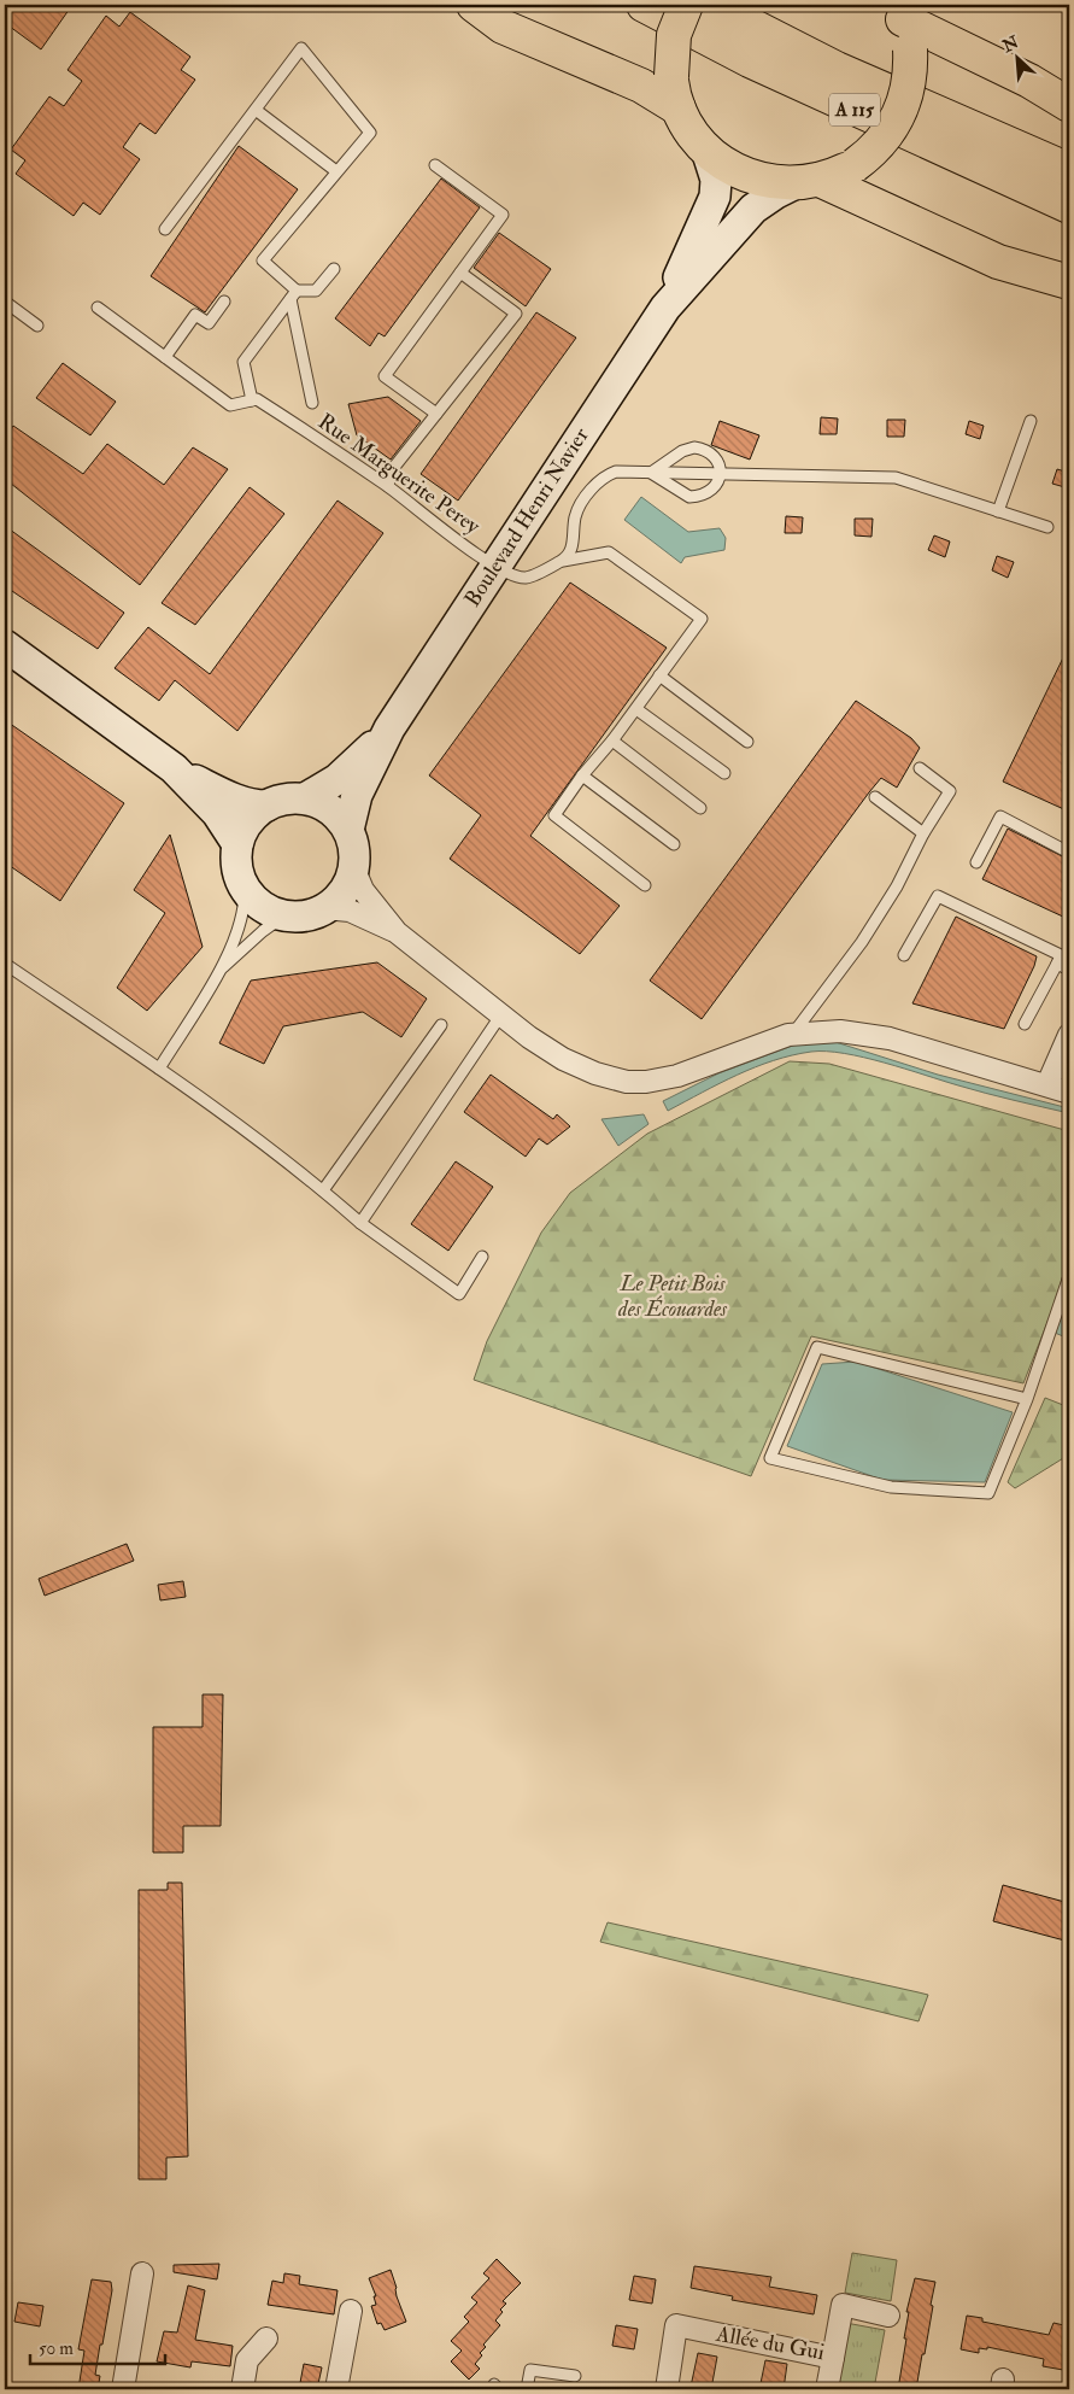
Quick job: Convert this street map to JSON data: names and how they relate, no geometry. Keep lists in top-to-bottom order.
{
  "streets": {
    "main road": ["A 115", "Boulevard Henri Navier"],
    "street": ["Allée du Gui"],
    "lane": ["Rue Marguerite Perey"]
  },
  "crossings": [
    ["Rue Marguerite Perey", "Boulevard Henri Navier"]
  ],
  "parks": ["Le Petit Bois des Écouardes"],
  "scale_bar": "50 m",
  "north": "top left"
}
